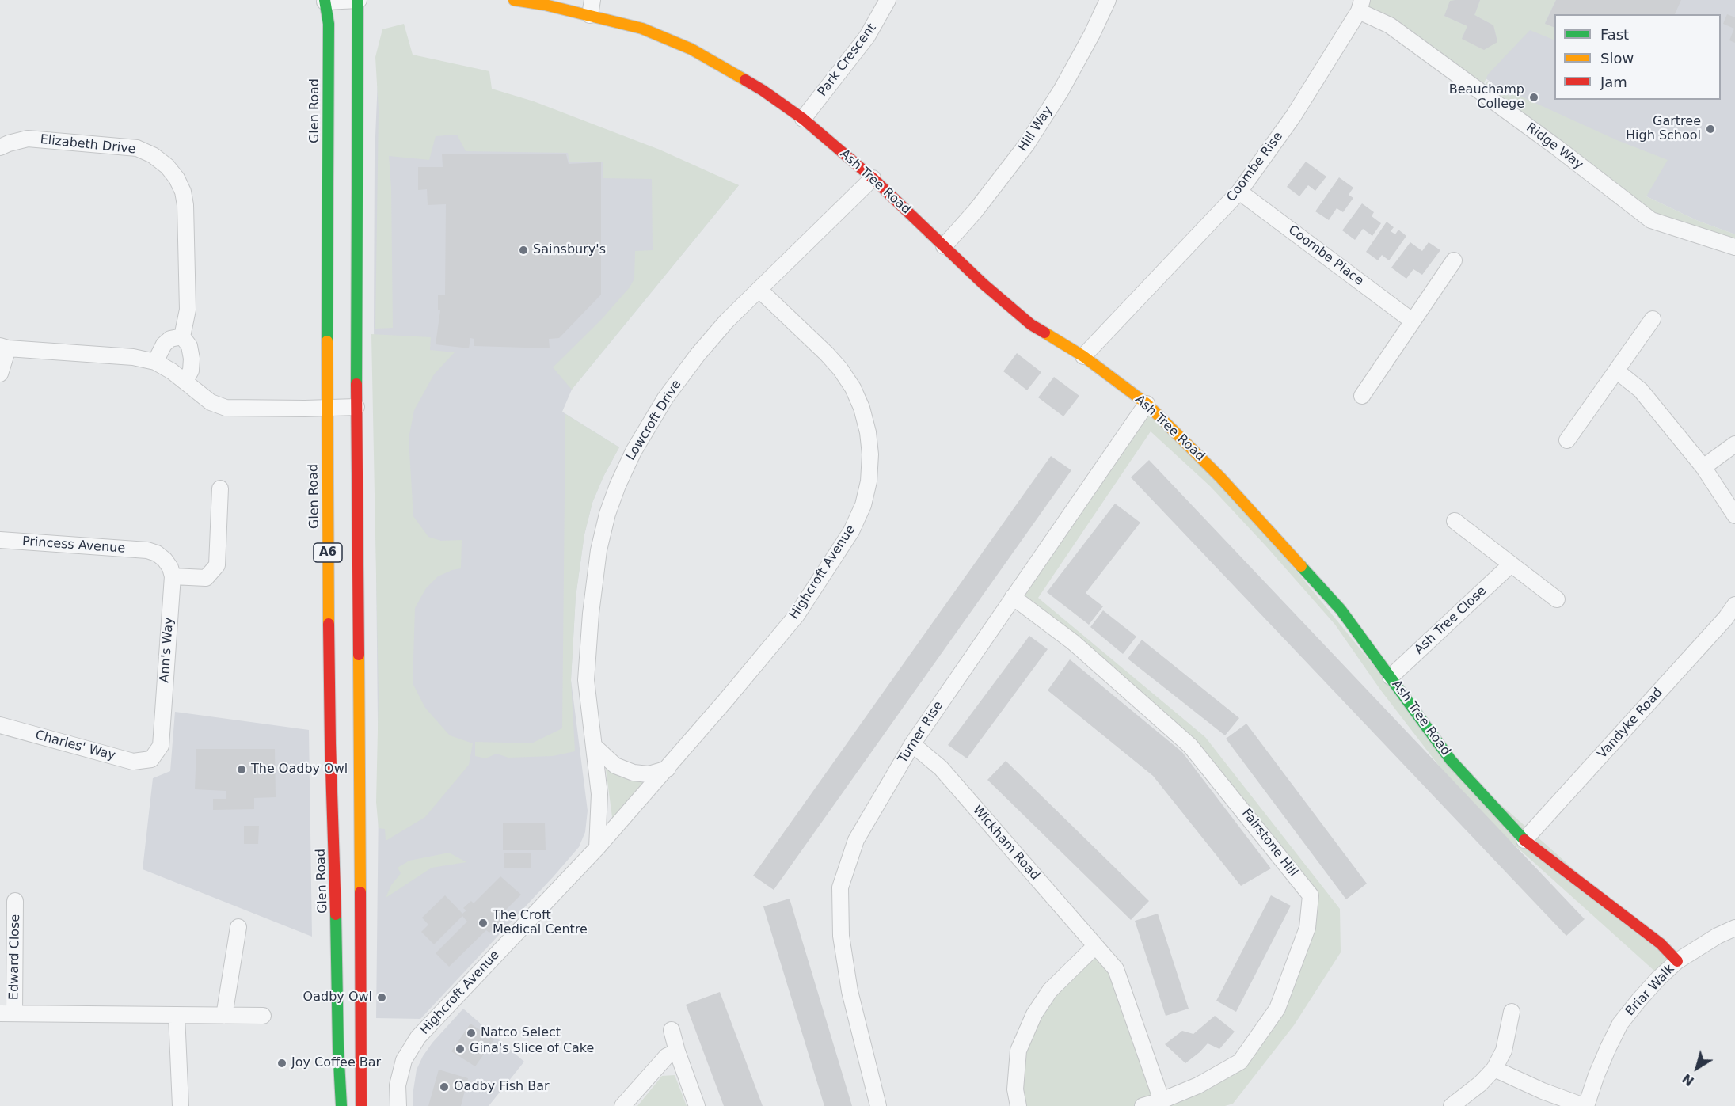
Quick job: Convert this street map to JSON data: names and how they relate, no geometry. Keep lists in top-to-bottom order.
{
  "streets": {
    "main road": ["Glen Road", "Ash Tree Road", "A6"],
    "street": [
      "Park Crescent",
      "Hill Way",
      "Elizabeth Drive",
      "Ridge Way",
      "Coombe Rise",
      "Coombe Place",
      "Lowcroft Drive",
      "Princess Avenue",
      "Highcroft Avenue",
      "Ash Tree Close",
      "Ann's Way",
      "Vandyke Road",
      "Turner Rise",
      "Charles' Way",
      "Wickham Road",
      "Fairstone Hill",
      "Edward Close",
      "Briar Walk"
    ]
  },
  "crossings": [
    ["Park Crescent", "Ash Tree Road"],
    ["Hill Way", "Ash Tree Road"],
    ["Ridge Way", "Coombe Rise"],
    ["Coombe Rise", "Ash Tree Road"],
    ["Coombe Rise", "Coombe Place"],
    ["Ash Tree Road", "Lowcroft Drive"],
    ["Ash Tree Road", "Ash Tree Close"],
    ["Ash Tree Road", "Vandyke Road"],
    ["Ash Tree Road", "Turner Rise"],
    ["Ash Tree Road", "Briar Walk"],
    ["Lowcroft Drive", "Highcroft Avenue"],
    ["Princess Avenue", "Ann's Way"],
    ["Ann's Way", "Charles' Way"],
    ["Turner Rise", "Wickham Road"],
    ["Turner Rise", "Fairstone Hill"],
    ["Wickham Road", "Fairstone Hill"]
  ],
  "places": [
    "Beauchamp College",
    "Gartree High School",
    "Sainsbury's",
    "The Oadby Owl",
    "The Croft Medical Centre",
    "Oadby Owl",
    "Natco Select",
    "Gina's Slice of Cake",
    "Joy Coffee Bar",
    "Oadby Fish Bar"
  ],
  "legend": ["Fast", "Slow", "Jam"],
  "north": "bottom left"
}
